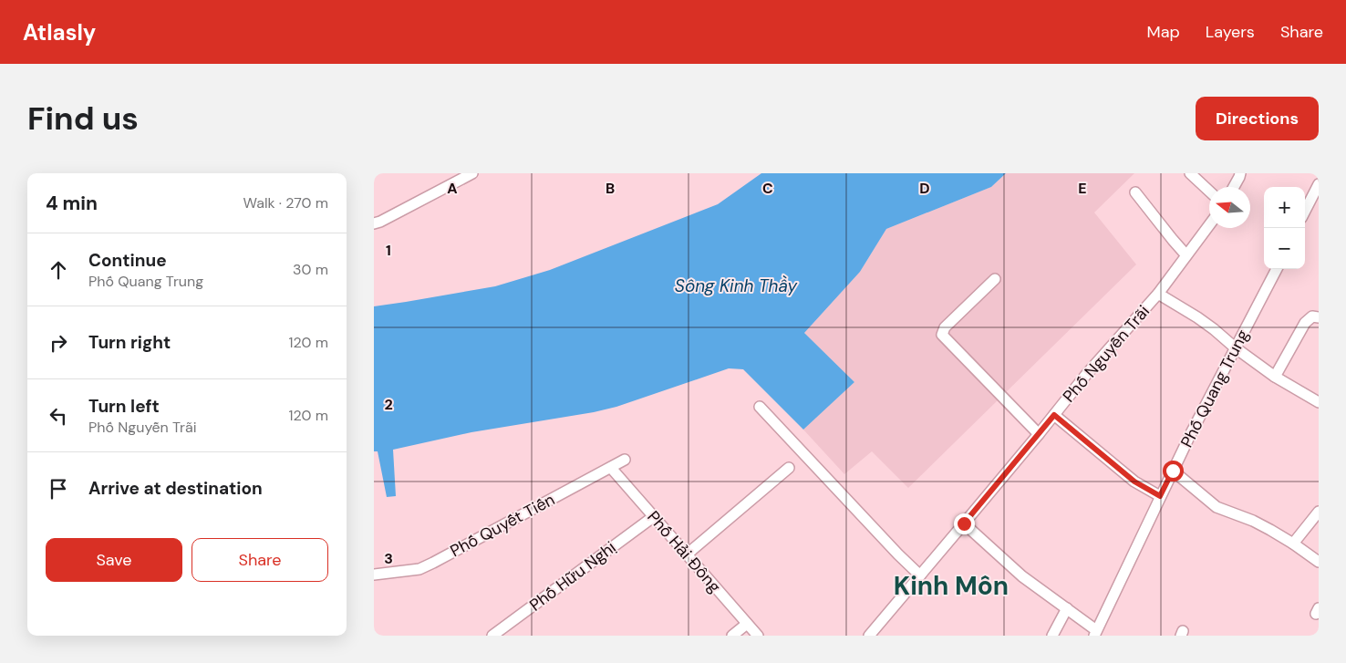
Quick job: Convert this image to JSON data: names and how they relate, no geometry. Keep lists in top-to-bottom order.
{
  "streets": {
    "street": [
      "Phố Nguyễn Trãi",
      "Phố Quang Trung",
      "Phố Quyết Tiến",
      "Phố Hải Đông",
      "Phố Hữu Nghị"
    ]
  },
  "crossings": [
    ["Phố Quyết Tiến", "Phố Hải Đông"],
    ["Phố Hải Đông", "Phố Hữu Nghị"]
  ],
  "districts": ["Kinh Môn"],
  "water": ["Sông Kinh Thầy"],
  "north": "left",
  "page": {
    "header": "Atlasly",
    "nav": ["Map", "Layers", "Share"],
    "buttons": [
      "Directions",
      ["Save", "Share"]
    ],
    "title": "Find us",
    "heading": ["4 min", "Walk · 270 m"],
    "map_buttons": ["+", "−"],
    "list": [
      ["Continue", "Phố Quang Trung", "30 m"],
      ["Turn right", "120 m"],
      ["Turn left", "Phố Nguyễn Trãi", "120 m"],
      "Arrive at destination"
    ]
  },
  "grid": {
    "columns": [
      "A",
      "B",
      "C",
      "D",
      "E"
    ],
    "rows": ["1", "2", "3"]
  }
}
